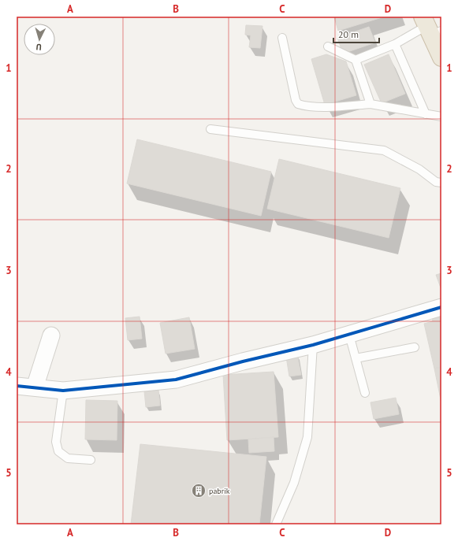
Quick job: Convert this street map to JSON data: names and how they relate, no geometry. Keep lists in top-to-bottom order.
{
  "places": {
    "building": ["pabrik"]
  },
  "scale_bar": "20 m",
  "north": "bottom",
  "grid": {
    "columns": [
      "A",
      "B",
      "C",
      "D"
    ],
    "rows": [
      "1",
      "2",
      "3",
      "4",
      "5"
    ]
  }
}
